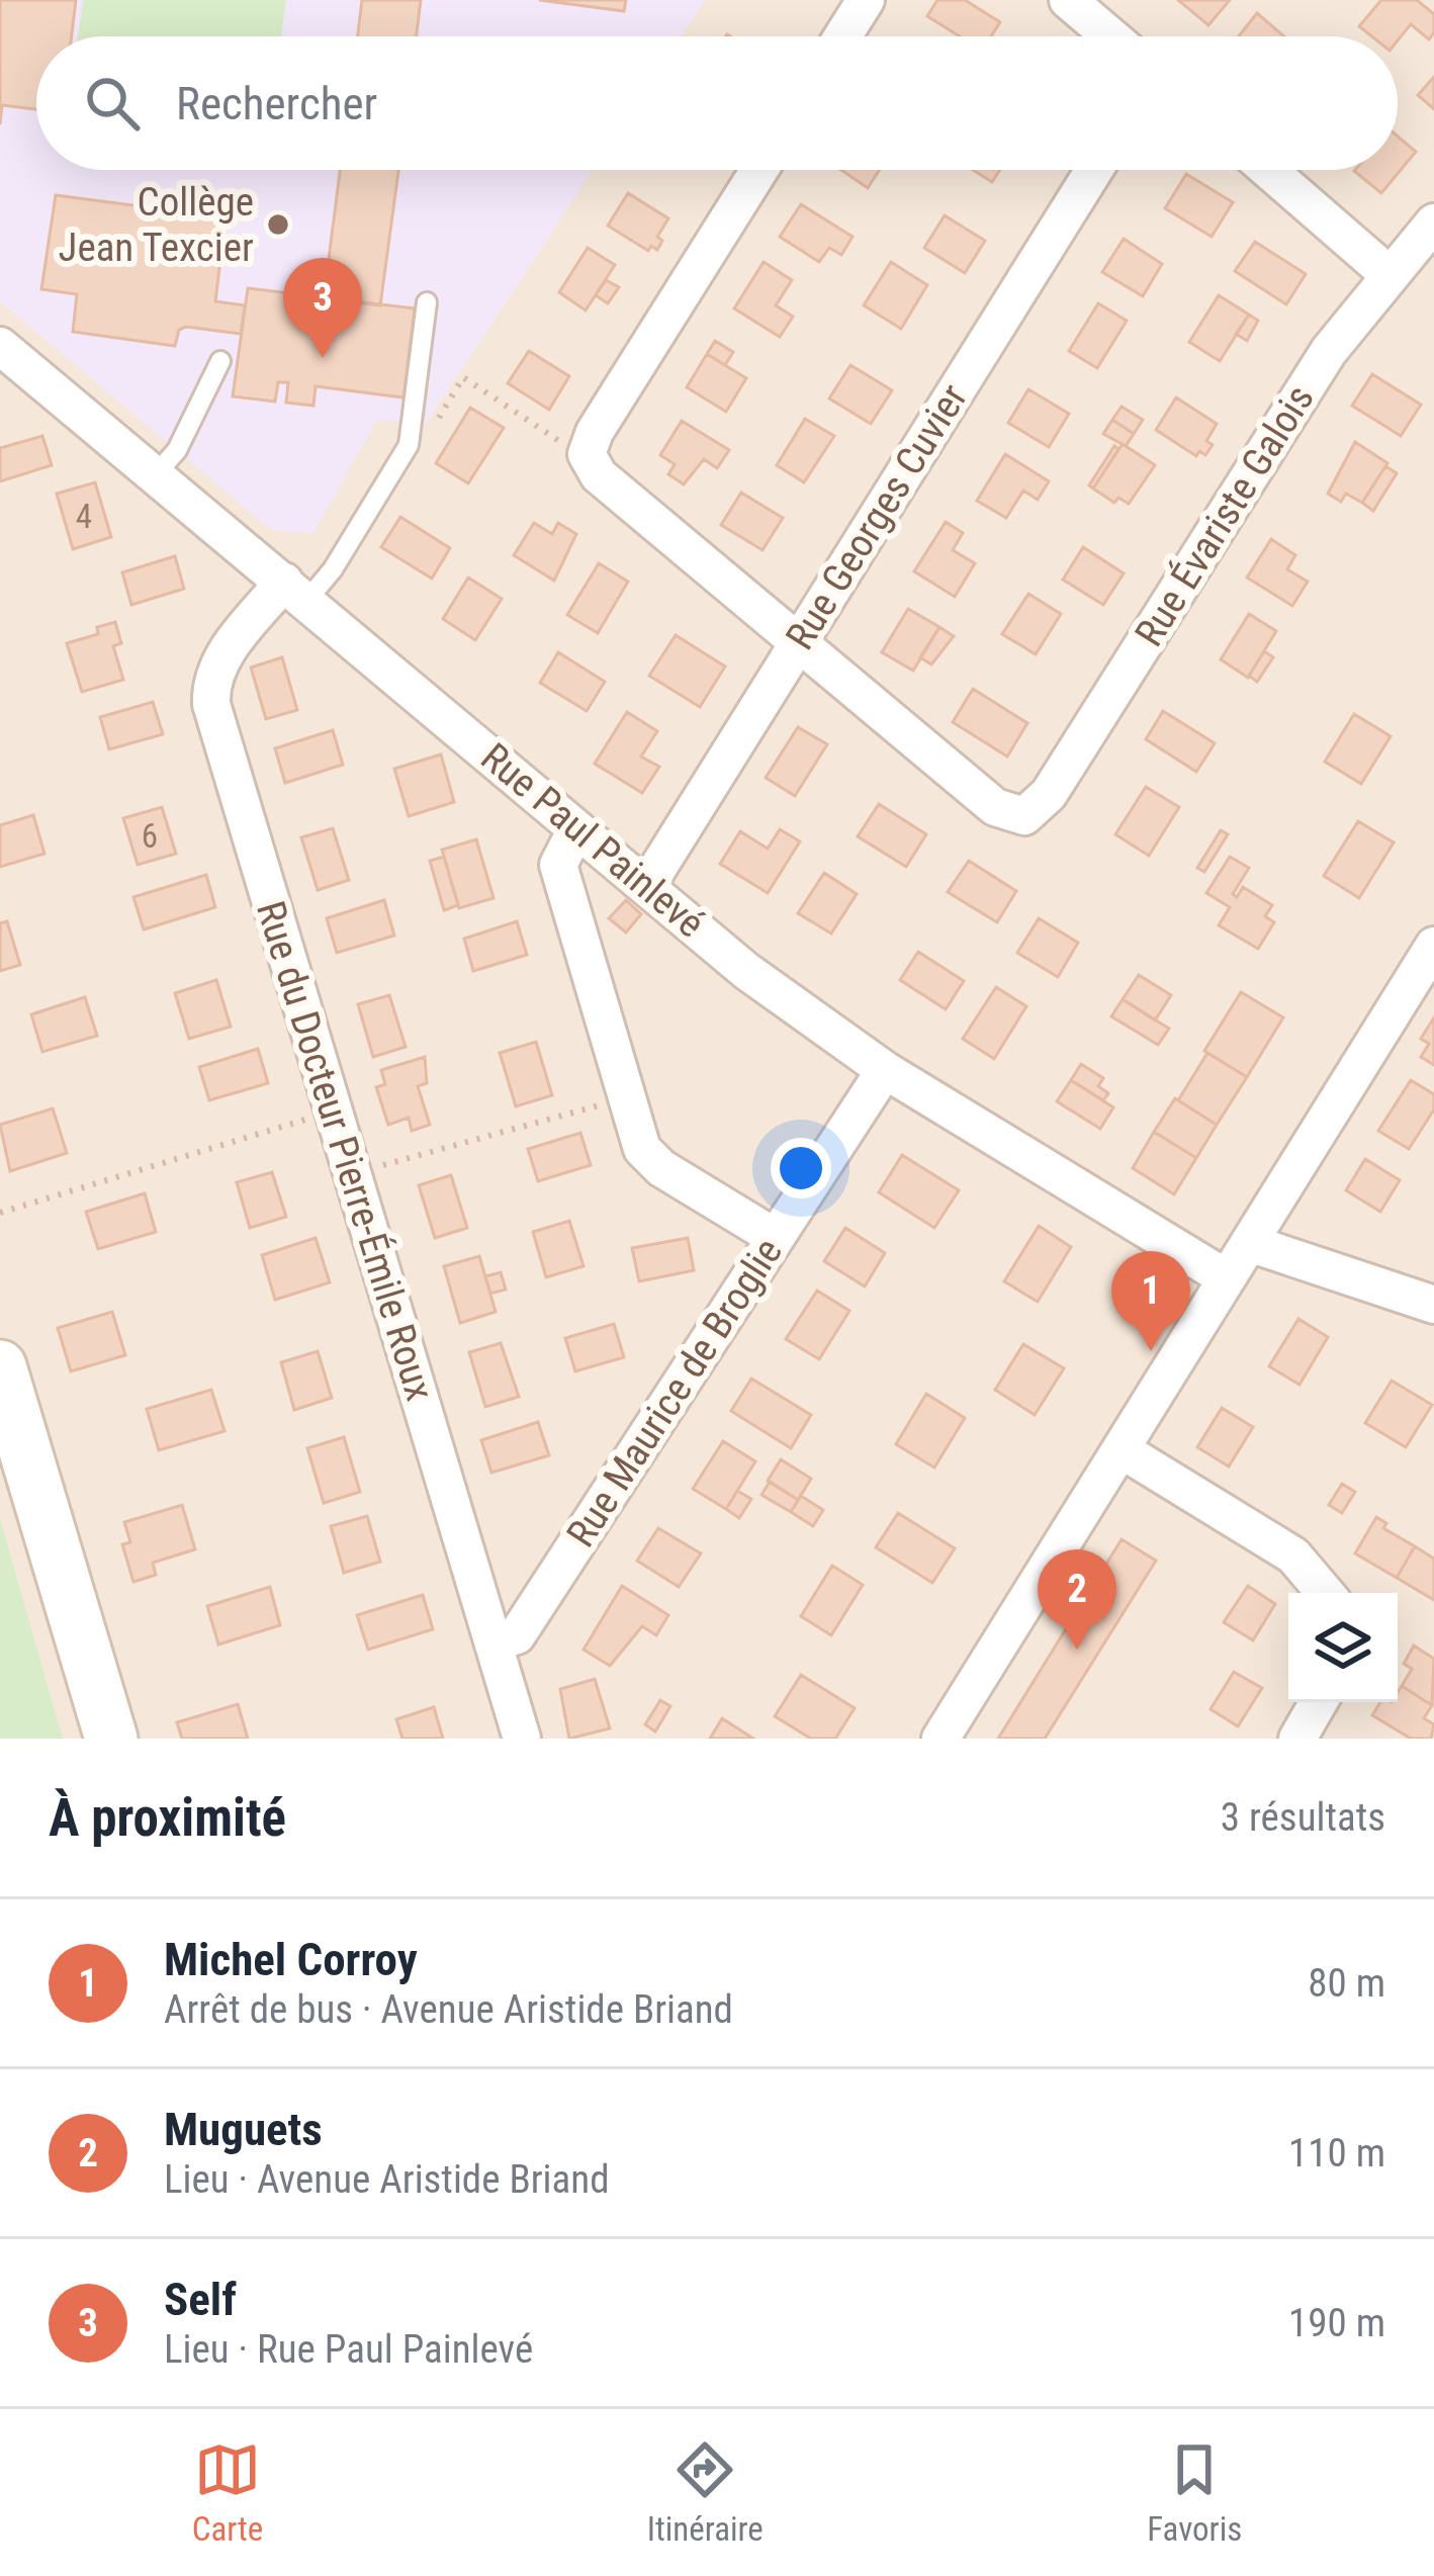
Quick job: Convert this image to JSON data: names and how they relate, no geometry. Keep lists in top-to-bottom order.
{
  "streets": {
    "street": [
      "Rue Évariste Galois",
      "Rue Georges Cuvier",
      "Rue Paul Painlevé",
      "Rue du Docteur Pierre-Émile Roux",
      "Rue Maurice de Broglie"
    ]
  },
  "crossings": [
    ["Rue Évariste Galois", "Rue Georges Cuvier"],
    ["Rue Georges Cuvier", "Rue Paul Painlevé"],
    ["Rue Paul Painlevé", "Rue du Docteur Pierre-Émile Roux"],
    ["Rue Paul Painlevé", "Rue Maurice de Broglie"],
    ["Rue du Docteur Pierre-Émile Roux", "Rue Maurice de Broglie"]
  ],
  "places": ["Collège Jean Texcier"],
  "house_numbers": ["4", "6"],
  "page": {
    "search": "Rechercher",
    "pins": ["3", "1", "2"],
    "heading": ["À proximité", "3 résultats"],
    "list": [
      {
        "mark": "1",
        "name": "Michel Corroy",
        "note": "Arrêt de bus · Avenue Aristide Briand",
        "value": "80 m"
      },
      {
        "mark": "2",
        "name": "Muguets",
        "note": "Lieu · Avenue Aristide Briand",
        "value": "110 m"
      },
      {
        "mark": "3",
        "name": "Self",
        "note": "Lieu · Rue Paul Painlevé",
        "value": "190 m"
      }
    ],
    "nav": ["Carte", "Itinéraire", "Favoris"]
  }
}
